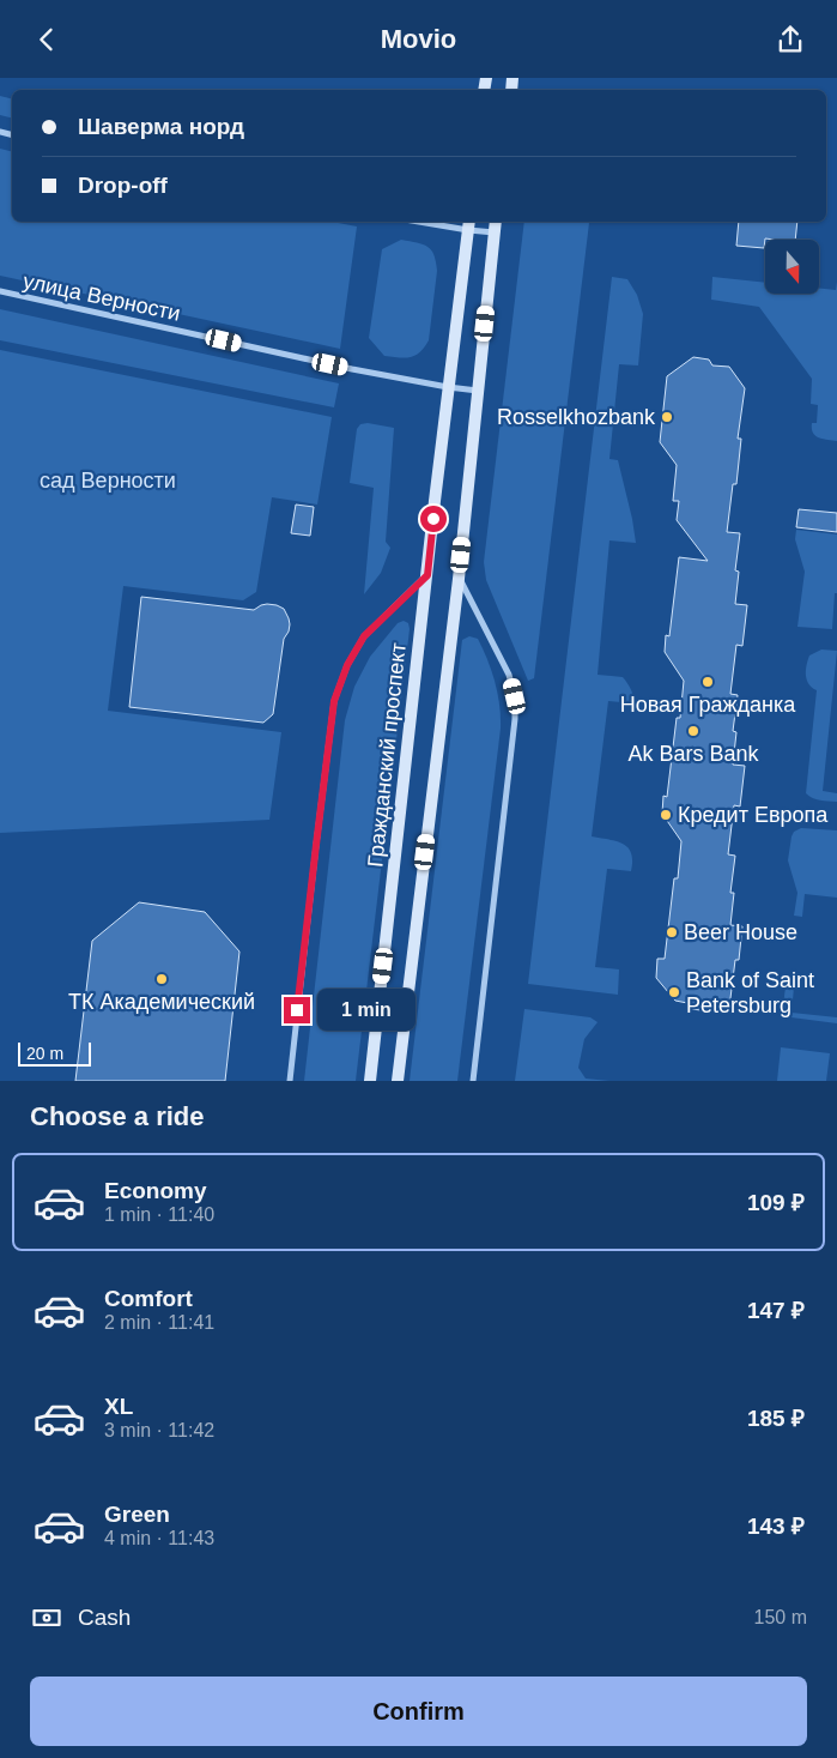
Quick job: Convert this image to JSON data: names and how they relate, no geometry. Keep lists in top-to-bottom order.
{
  "streets": {
    "main road": ["Гражданский проспект"],
    "street": ["улица Верности"]
  },
  "crossings": [
    ["улица Верности", "Гражданский проспект"]
  ],
  "parks": ["сад Верности"],
  "places": [
    "Rosselkhozbank",
    "Новая Гражданка",
    "Ak Bars Bank",
    "Кредит Европа",
    "Beer House",
    "ТК Академический",
    "Bank of Saint Petersburg"
  ],
  "scale_bar": "20 m",
  "north": "bottom",
  "page": {
    "header": "Movio",
    "banner": ["Шаверма норд", "Drop-off"],
    "bubble": "1 min",
    "scale": "20 m",
    "heading": "Choose a ride",
    "list": [
      {
        "name": "Economy",
        "note": "1 min · 11:40",
        "value": "109 ₽"
      },
      {
        "name": "Comfort",
        "note": "2 min · 11:41",
        "value": "147 ₽"
      },
      {
        "name": "XL",
        "note": "3 min · 11:42",
        "value": "185 ₽"
      },
      {
        "name": "Green",
        "note": "4 min · 11:43",
        "value": "143 ₽"
      }
    ],
    "pay": ["Cash", "150 m"],
    "buttons": "Confirm"
  }
}
